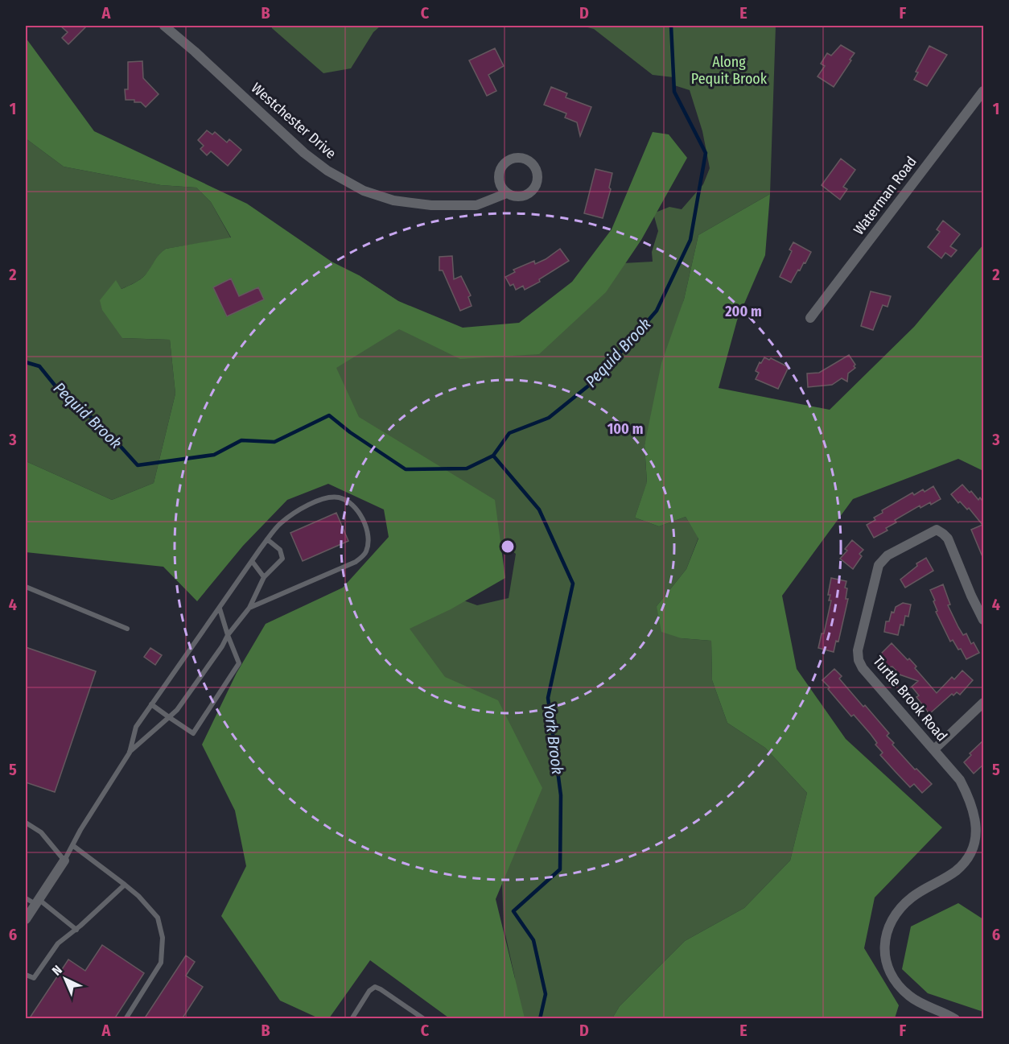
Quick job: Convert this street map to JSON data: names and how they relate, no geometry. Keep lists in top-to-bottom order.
{
  "streets": {
    "street": ["Westchester Drive", "Waterman Road", "Turtle Brook Road"]
  },
  "water": ["Pequid Brook", "York Brook"],
  "parks": ["Along Pequit Brook"],
  "north": "top left",
  "grid": {
    "columns": [
      "A",
      "B",
      "C",
      "D",
      "E",
      "F"
    ],
    "rows": [
      "1",
      "2",
      "3",
      "4",
      "5",
      "6"
    ]
  },
  "rings": ["200 m", "100 m"]
}
